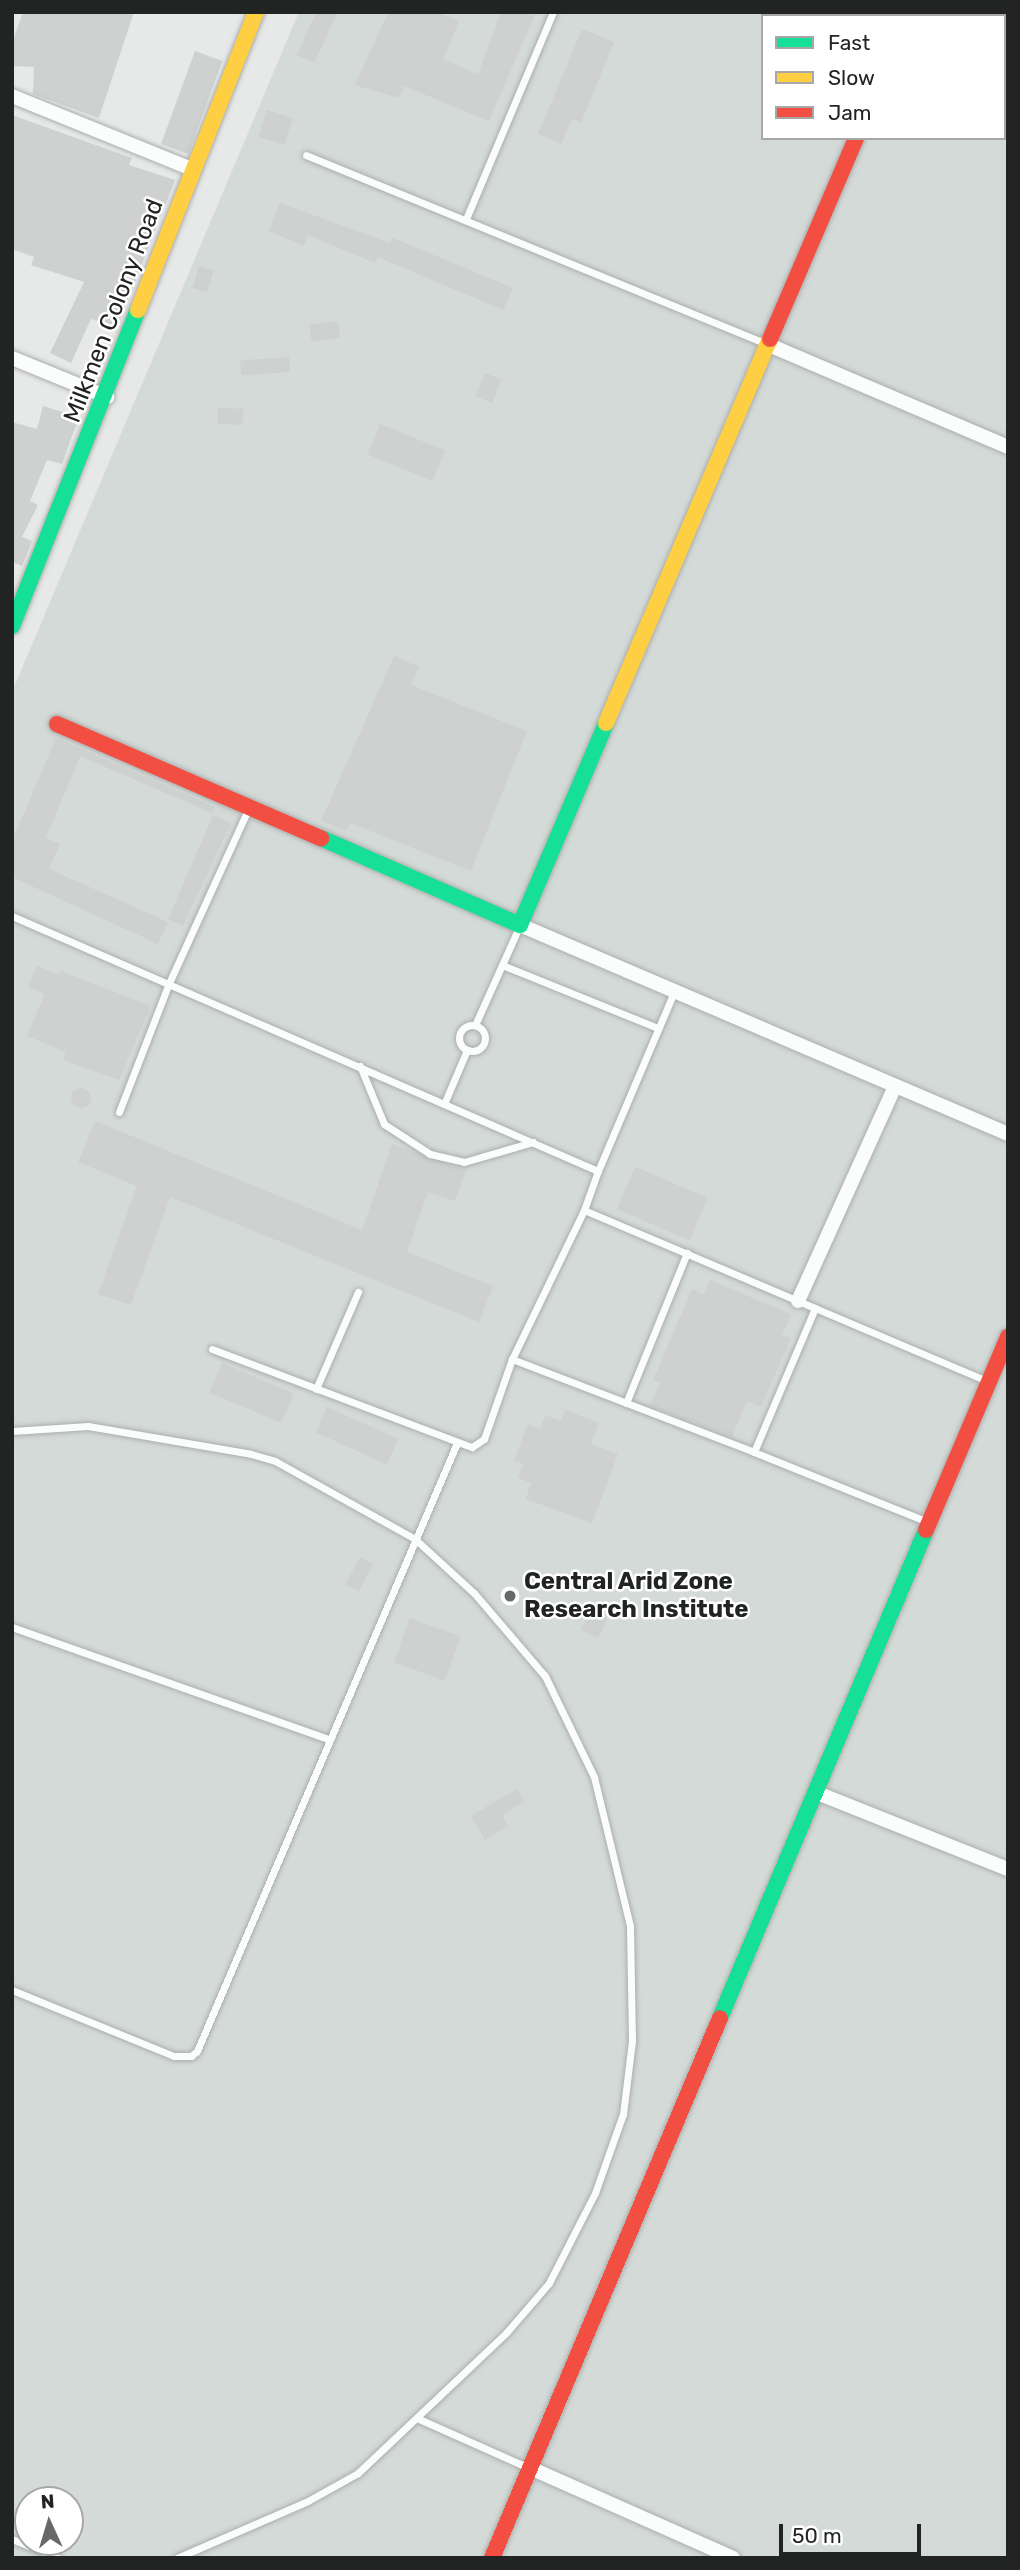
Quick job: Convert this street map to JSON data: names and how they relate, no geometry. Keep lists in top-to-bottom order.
{
  "streets": {
    "street": ["Milkmen Colony Road"]
  },
  "places": ["Central Arid Zone Research Institute"],
  "legend": ["Fast", "Slow", "Jam"],
  "scale_bar": "50 m",
  "north": "top"
}
